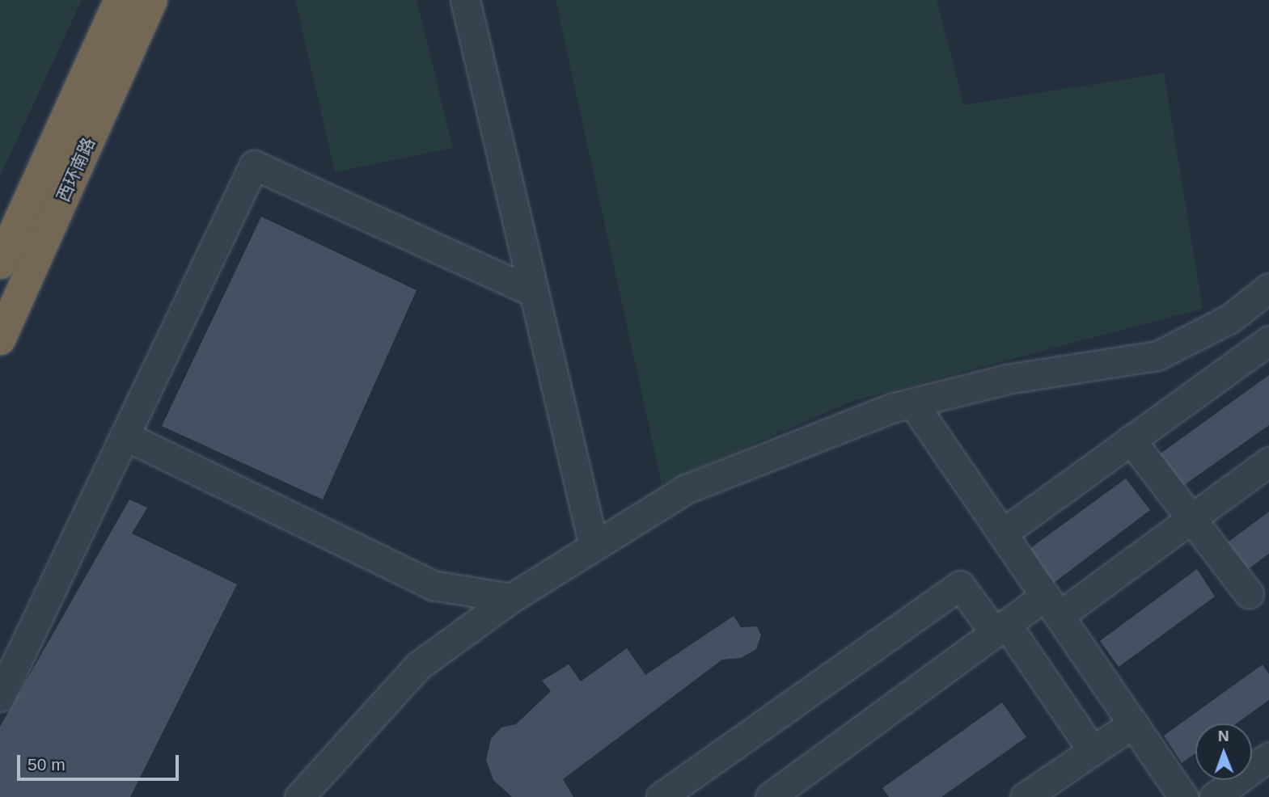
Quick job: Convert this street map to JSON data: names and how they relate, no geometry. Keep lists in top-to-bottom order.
{
  "streets": {
    "highway": ["西环南路"]
  },
  "scale_bar": "50 m",
  "north": "top"
}
